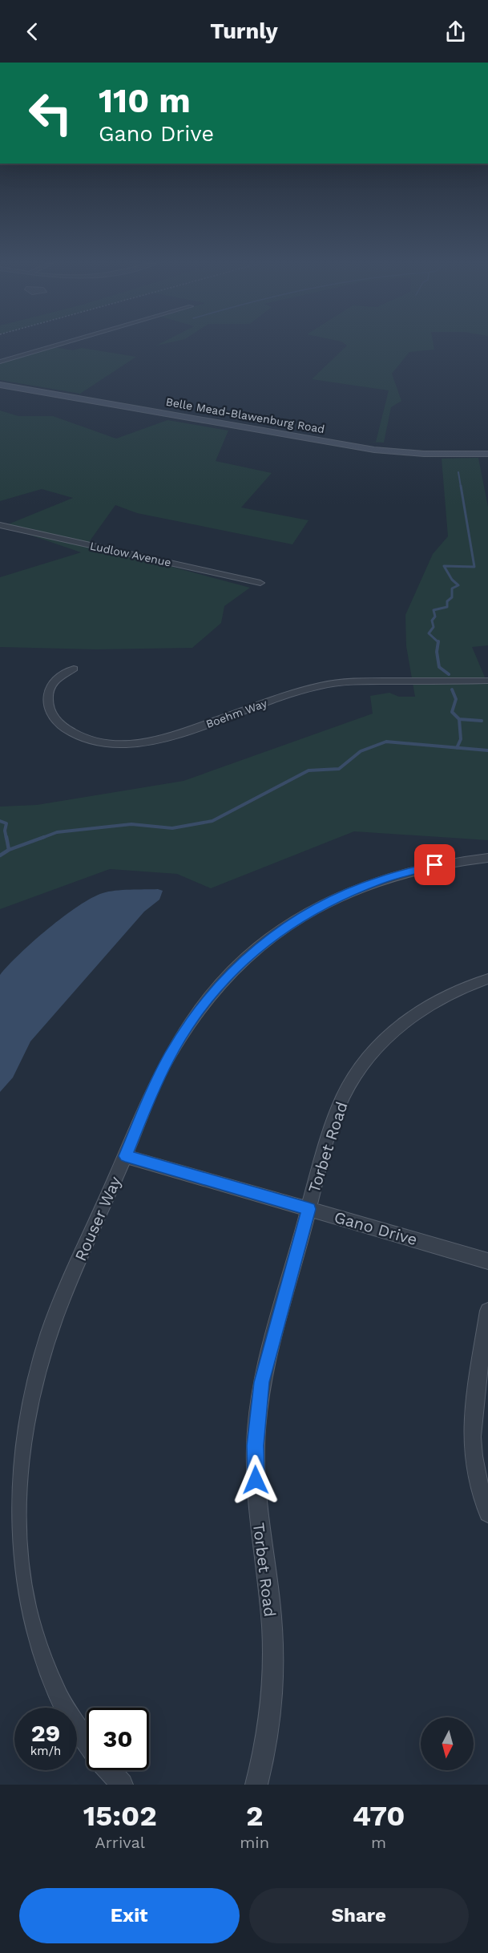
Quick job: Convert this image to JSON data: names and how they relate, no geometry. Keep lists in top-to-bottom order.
{
  "streets": {
    "street": [
      "Belle Mead-Blawenburg Road",
      "Ludlow Avenue",
      "Boehm Way",
      "Torbet Road",
      "Rouser Way",
      "Gano Drive"
    ]
  },
  "crossings": [
    ["Torbet Road", "Gano Drive"],
    ["Rouser Way", "Gano Drive"]
  ],
  "north": "bottom",
  "page": {
    "header": "Turnly",
    "turn": ["110 m", "Gano Drive"],
    "speed": "29 km/h",
    "limit": "30",
    "eta": [
      "15:02",
      "Arrival",
      "2",
      "min",
      "470",
      "m"
    ],
    "buttons": ["Exit", "Share"]
  }
}
